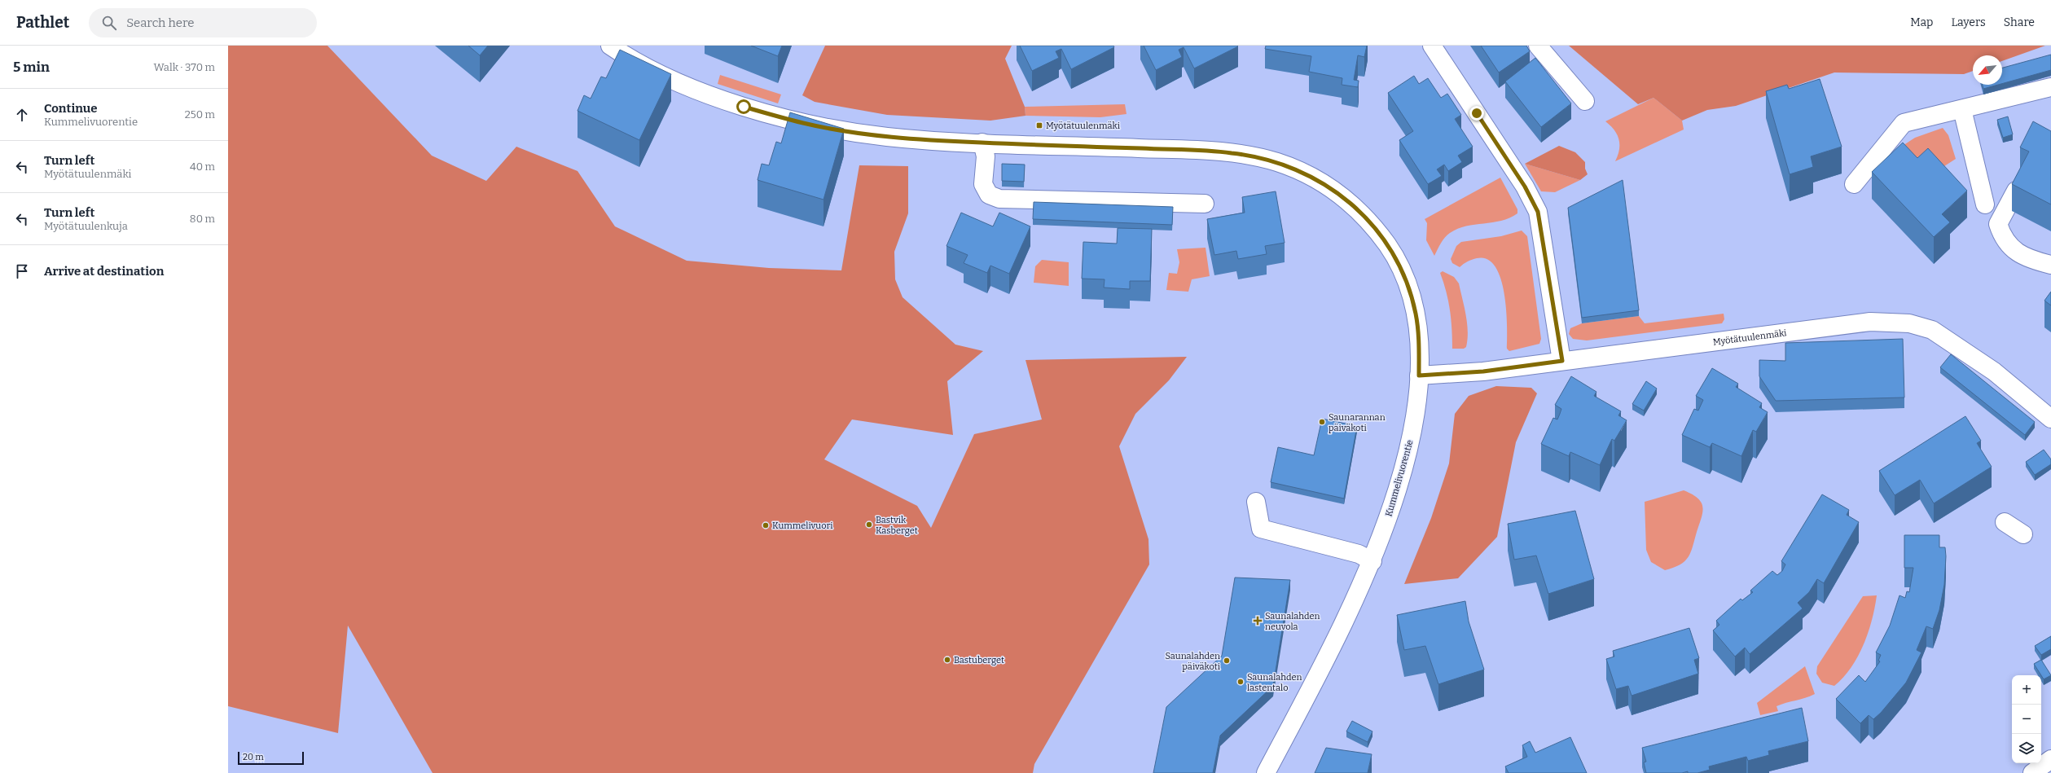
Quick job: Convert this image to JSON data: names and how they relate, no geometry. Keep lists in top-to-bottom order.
{
  "streets": {
    "street": ["Myötätuulenmäki", "Kummelivuorentie"]
  },
  "crossings": [
    ["Myötätuulenmäki", "Kummelivuorentie"]
  ],
  "places": {
    "transit": ["Myötätuulenmäki"],
    "other": [
      "Saunarannan päiväkoti",
      "Bastvik Kasberget",
      "Kummelivuori",
      "Bastuberget",
      "Saunalahden päiväkoti",
      "Saunalahden lastentalo"
    ],
    "health": ["Saunalahden neuvola"]
  },
  "scale_bar": "20 m",
  "north": "bottom left",
  "page": {
    "header": "Pathlet",
    "search": "Search here",
    "nav": ["Map", "Layers", "Share"],
    "heading": ["5 min", "Walk · 370 m"],
    "list": [
      ["Continue", "Kummelivuorentie", "250 m"],
      ["Turn left", "Myötätuulenmäki", "40 m"],
      ["Turn left", "Myötätuulenkuja", "80 m"],
      "Arrive at destination"
    ],
    "map_buttons": ["+", "−"],
    "scale": "20 m"
  }
}
